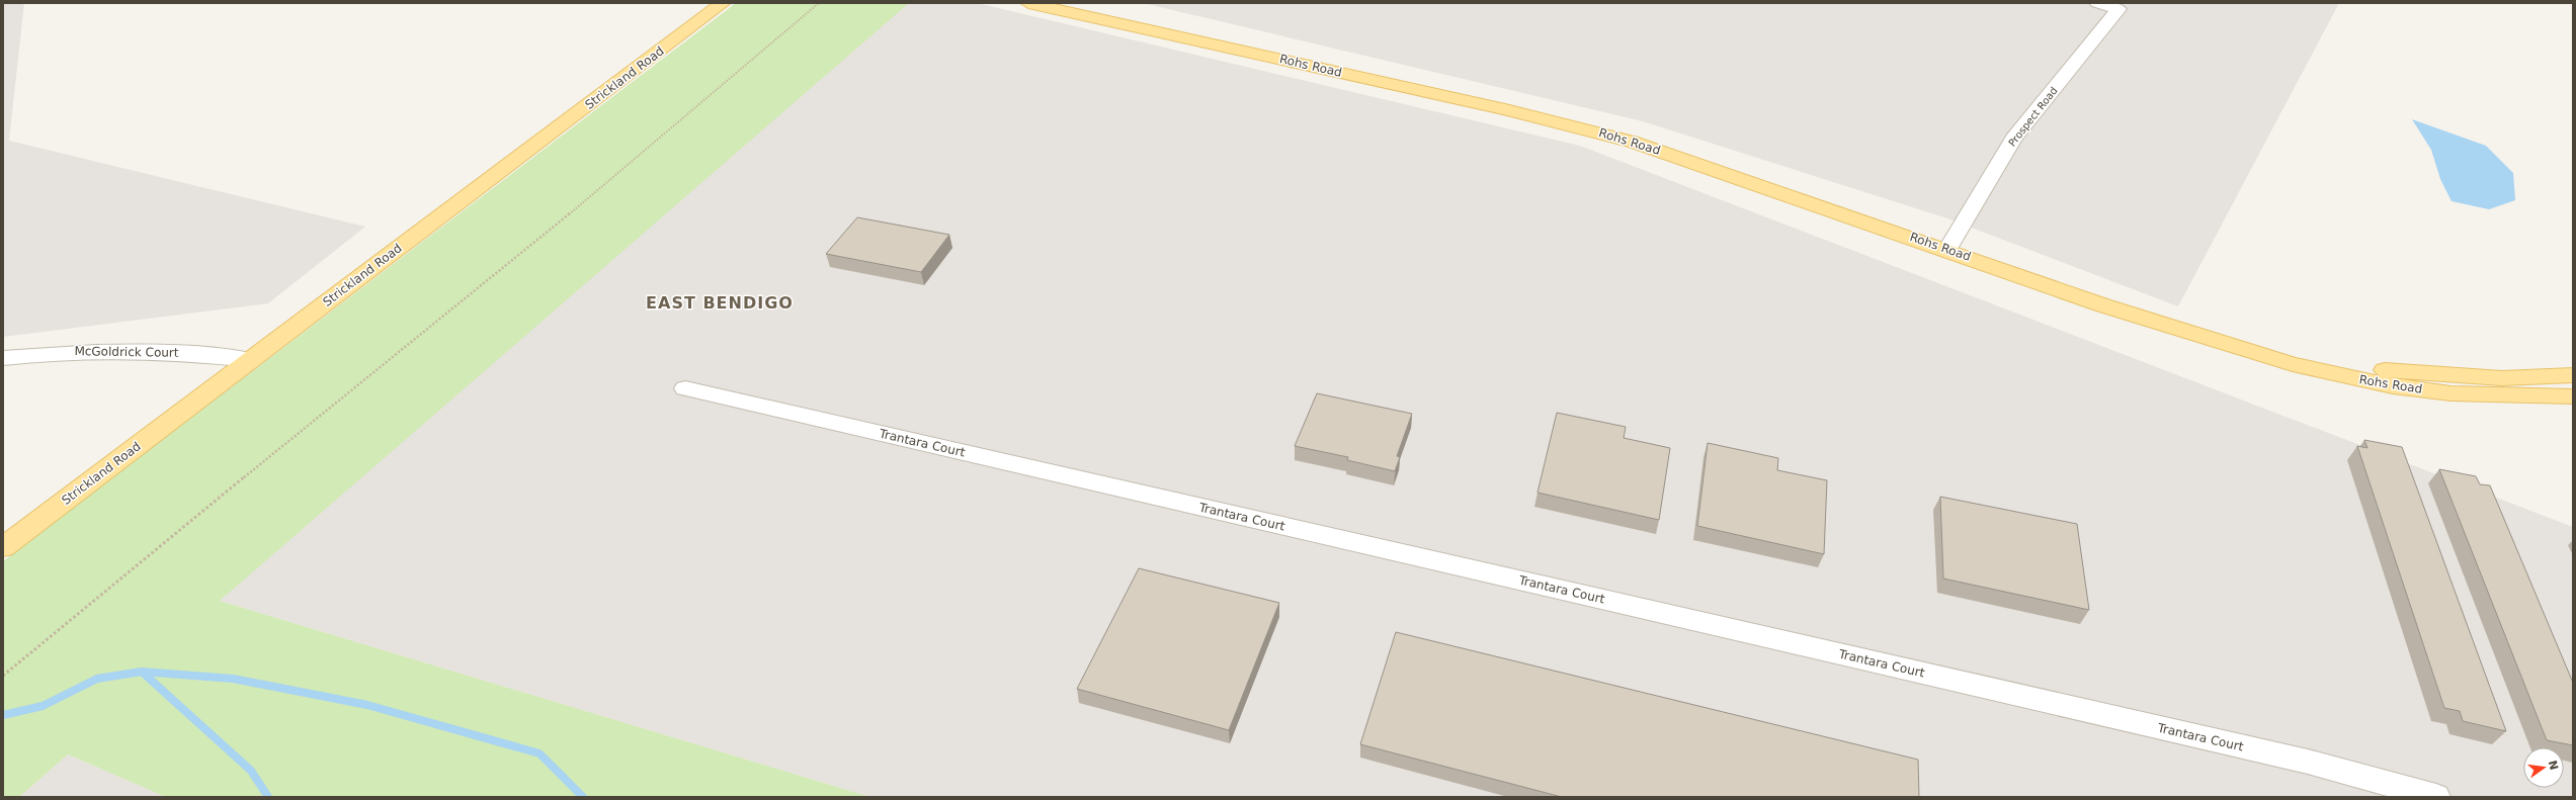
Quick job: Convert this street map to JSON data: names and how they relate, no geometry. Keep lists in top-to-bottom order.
{
  "streets": {
    "main road": ["Rohs Road", "Strickland Road"],
    "street": ["Prospect Road", "McGoldrick Court", "Trantara Court"]
  },
  "crossings": [
    ["Rohs Road", "Prospect Road"],
    ["Strickland Road", "McGoldrick Court"]
  ],
  "districts": ["EAST BENDIGO"],
  "north": "right"
}
